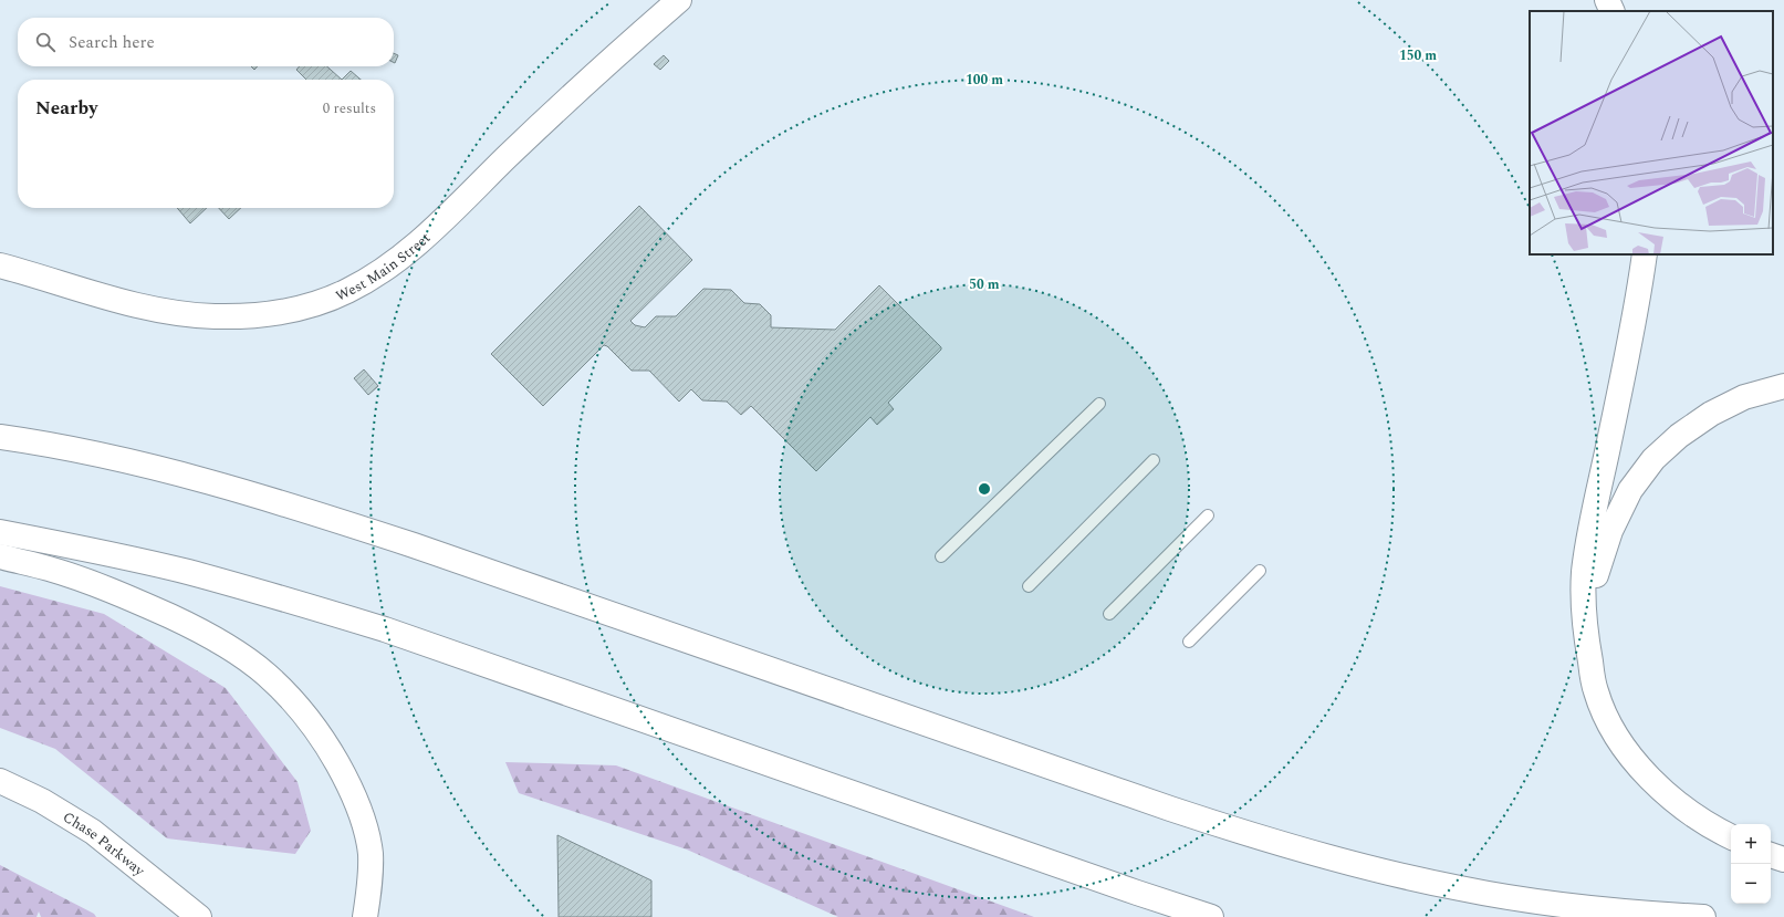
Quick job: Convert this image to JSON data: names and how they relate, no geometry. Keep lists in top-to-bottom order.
{
  "streets": {
    "main road": ["West Main Street", "Chase Parkway"]
  },
  "page": {
    "search": "Search here",
    "heading": ["Nearby", "0 results"],
    "map_buttons": ["+", "−"]
  },
  "rings": ["150 m", "100 m", "50 m"]
}
